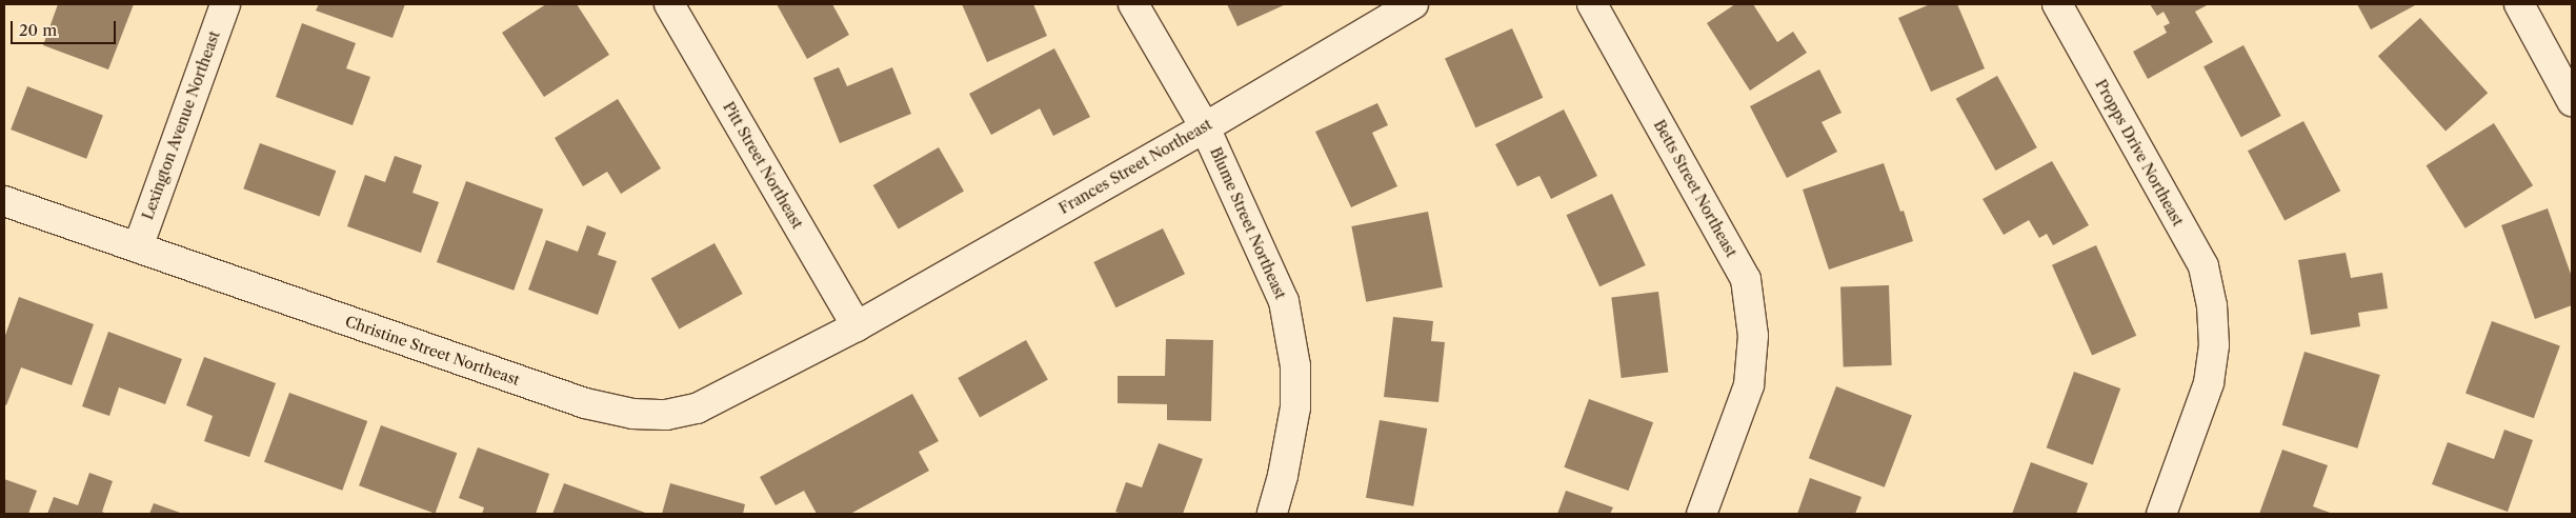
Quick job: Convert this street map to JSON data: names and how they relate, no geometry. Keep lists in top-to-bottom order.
{
  "streets": {
    "street": [
      "Lexington Avenue Northeast",
      "Propps Drive Northeast",
      "Pitt Street Northeast",
      "Frances Street Northeast",
      "Betts Street Northeast",
      "Blume Street Northeast",
      "Christine Street Northeast"
    ]
  },
  "crossings": [
    ["Lexington Avenue Northeast", "Christine Street Northeast"],
    ["Pitt Street Northeast", "Frances Street Northeast"],
    ["Pitt Street Northeast", "Christine Street Northeast"],
    ["Frances Street Northeast", "Blume Street Northeast"],
    ["Frances Street Northeast", "Christine Street Northeast"]
  ],
  "scale_bar": "20 m"
}
